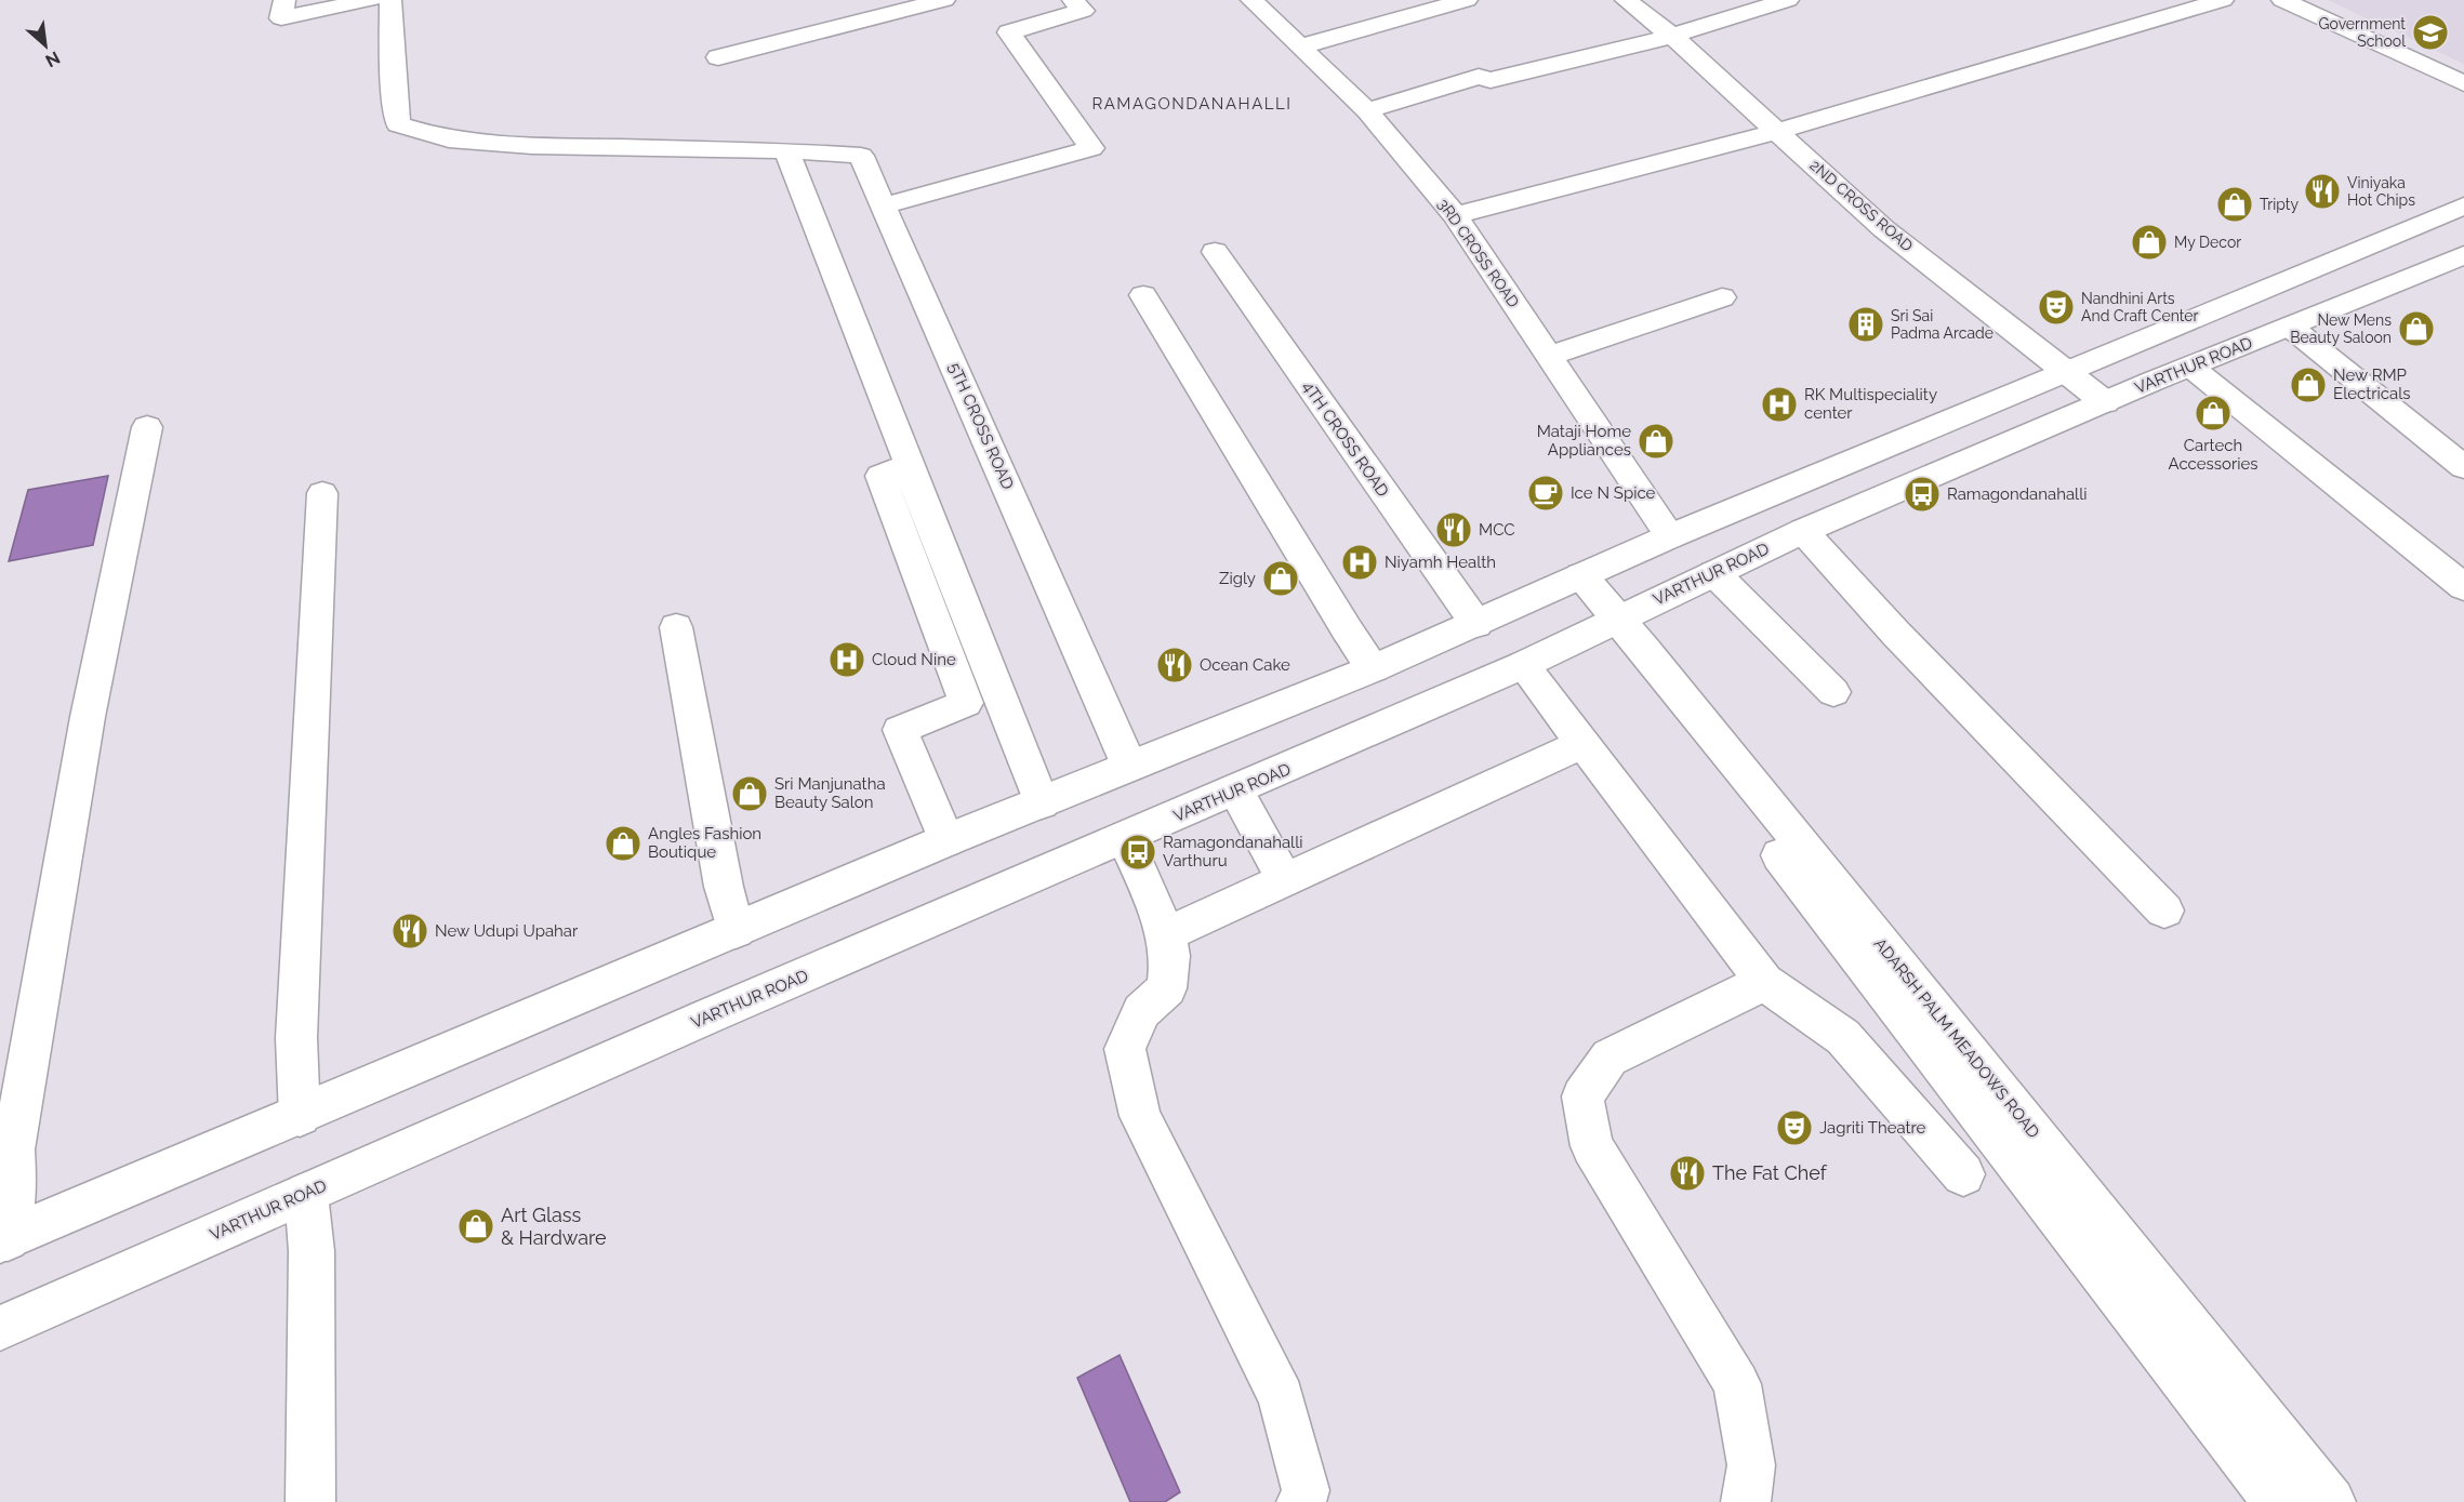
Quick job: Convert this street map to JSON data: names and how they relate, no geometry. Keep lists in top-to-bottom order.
{
  "streets": {
    "street": [
      "2ND CROSS ROAD",
      "3RD CROSS ROAD",
      "VARTHUR ROAD",
      "5TH CROSS ROAD",
      "4TH CROSS ROAD",
      "ADARSH PALM MEADOWS ROAD"
    ]
  },
  "crossings": [
    ["2ND CROSS ROAD", "VARTHUR ROAD"],
    ["VARTHUR ROAD", "ADARSH PALM MEADOWS ROAD"]
  ],
  "districts": ["RAMAGONDANAHALLI"],
  "places": {
    "school or university": ["Government School"],
    "restaurant": [
      "Viniyaka Hot Chips",
      "MCC",
      "Ocean Cake",
      "New Udupi Upahar",
      "The Fat Chef"
    ],
    "shop": [
      "Tripty",
      "My Decor",
      "New Mens Beauty Saloon",
      "New RMP Electricals",
      "Cartech Accessories",
      "Mataji Home Appliances",
      "Zigly",
      "Sri Manjunatha Beauty Salon",
      "Angles Fashion Boutique",
      "Art Glass & Hardware"
    ],
    "theatre": ["Nandhini Arts And Craft Center", "Jagriti Theatre"],
    "building": ["Sri Sai Padma Arcade"],
    "hospital": ["RK Multispeciality center", "Niyamh Health", "Cloud Nine"],
    "cafe": ["Ice N Spice"],
    "bus stop": ["Ramagondanahalli", "Ramagondanahalli Varthuru"]
  },
  "north": "bottom right"
}
